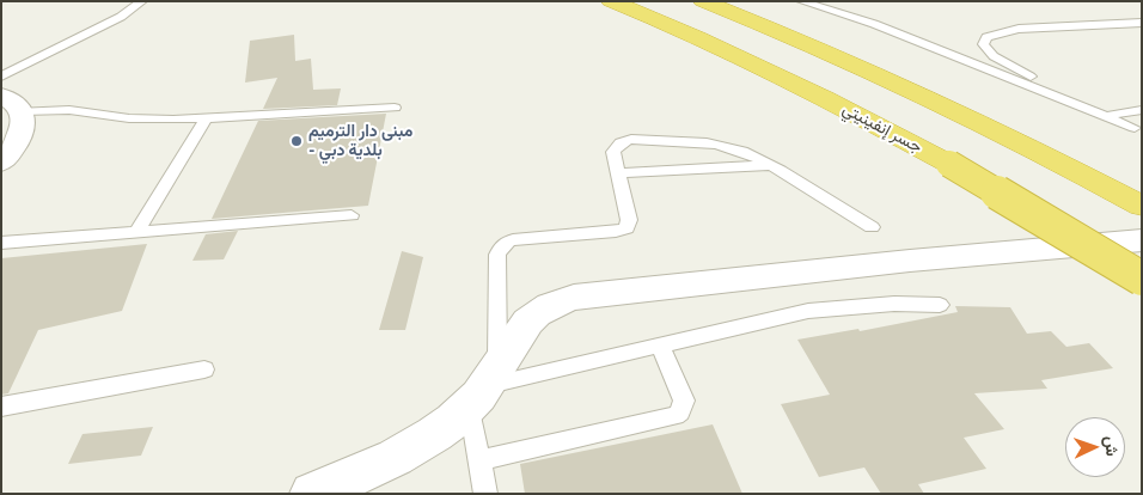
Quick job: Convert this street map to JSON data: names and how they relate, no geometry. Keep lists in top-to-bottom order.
{
  "streets": {
    "highway": ["جسر إنفينيتي"]
  },
  "places": ["مبنى دار الترميم - بلدية دبي"],
  "north": "right"
}
